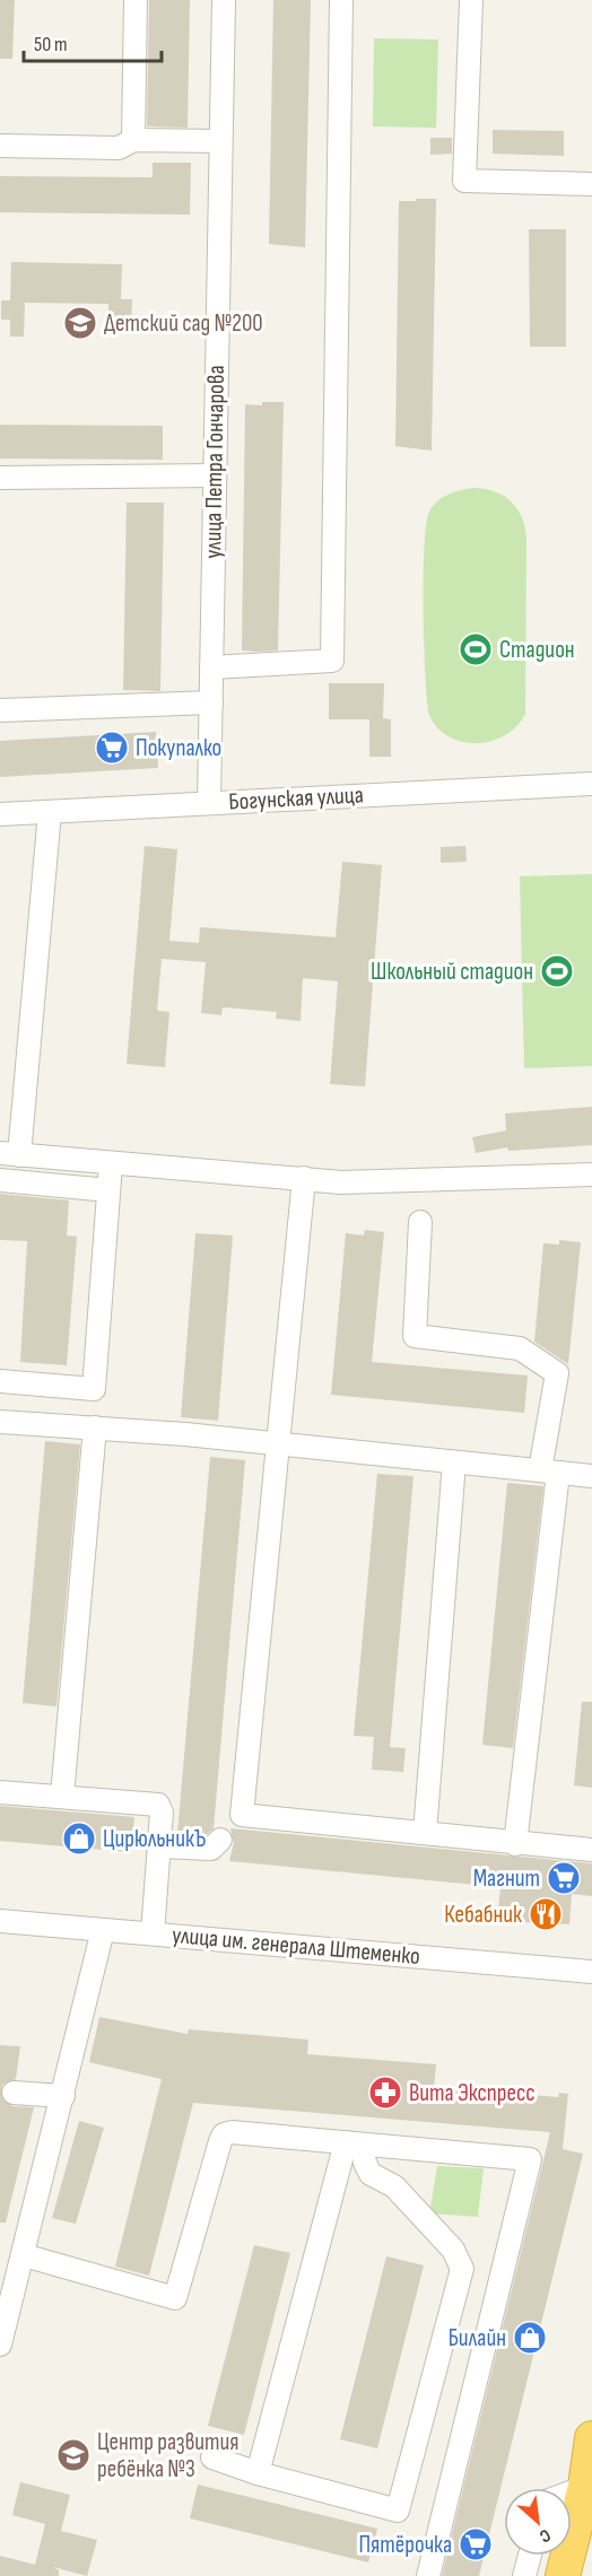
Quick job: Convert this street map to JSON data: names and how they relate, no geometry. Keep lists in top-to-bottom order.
{
  "streets": {
    "street": ["улица Петра Гончарова", "Богунская улица", "улица им. генерала Штеменко"]
  },
  "crossings": [
    ["улица Петра Гончарова", "Богунская улица"]
  ],
  "places": {
    "school or university": ["Детский сад №200", "Центр развития ребёнка №3"],
    "sports": ["Стадион", "Школьный стадион"],
    "supermarket": ["Покупалко", "Магнит", "Пятёрочка"],
    "shop": ["ЦирюльникЪ", "Билайн"],
    "restaurant": ["Кебабник"],
    "pharmacy": ["Вита Экспресс"]
  },
  "scale_bar": "50 m",
  "north": "bottom right"
}
